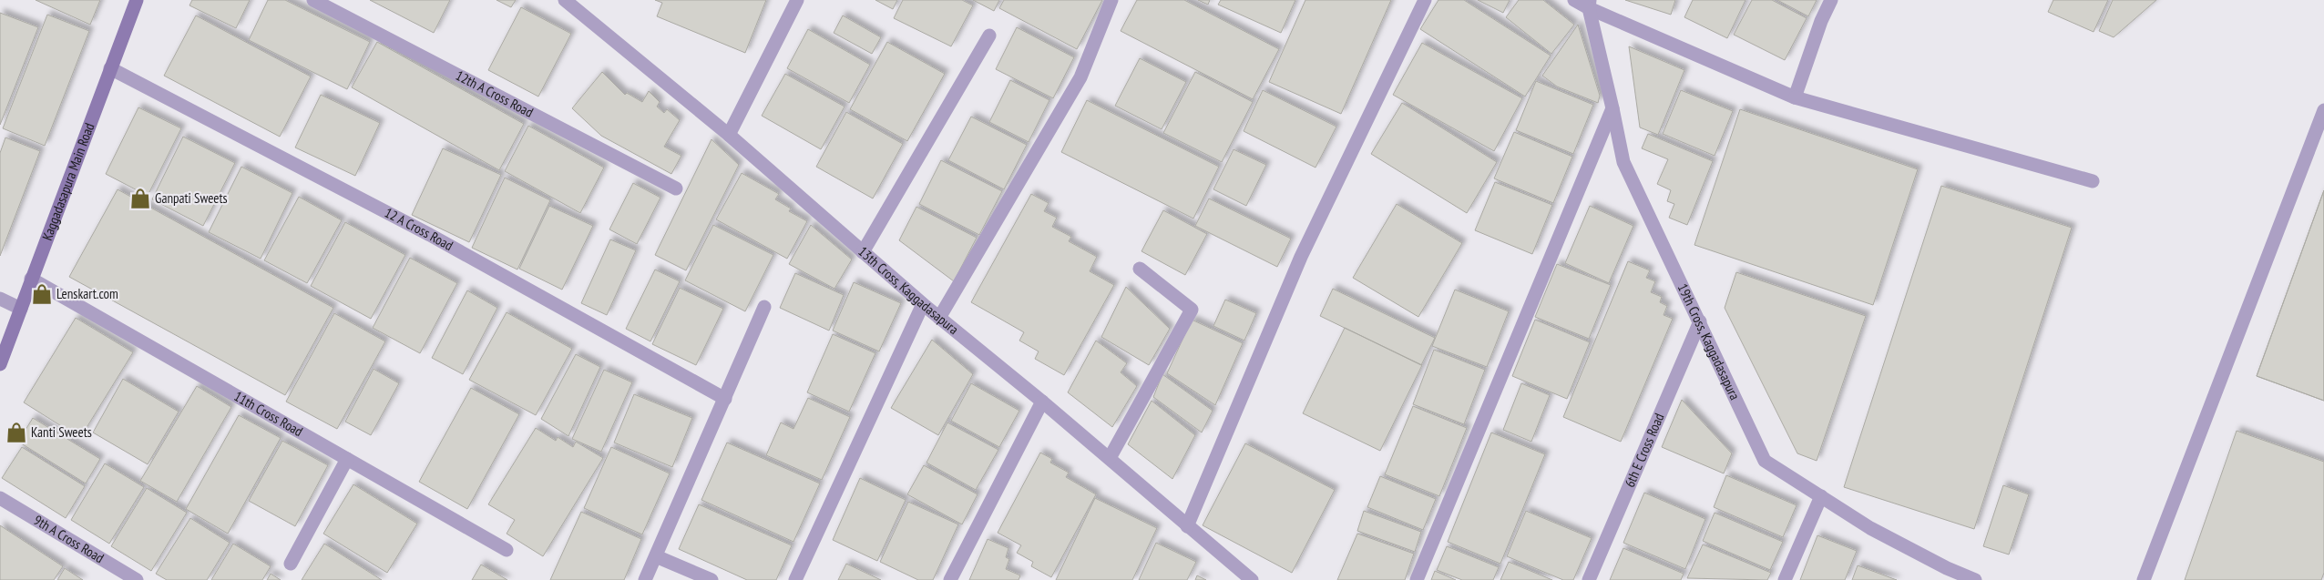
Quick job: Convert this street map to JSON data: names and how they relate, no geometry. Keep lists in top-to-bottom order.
{
  "streets": {
    "main road": ["Kaggadasapura Main Road"],
    "street": [
      "12th A Cross Road",
      "12 A Cross Road",
      "13th Cross, Kaggadasapura",
      "19th Cross, Kaggadasapura",
      "11th Cross Road",
      "6th E Cross Road",
      "9th A Cross Road"
    ]
  },
  "crossings": [
    ["Kaggadasapura Main Road", "12 A Cross Road"],
    ["Kaggadasapura Main Road", "11th Cross Road"],
    ["19th Cross, Kaggadasapura", "6th E Cross Road"]
  ],
  "places": {
    "shop": ["Ganpati Sweets", "Lenskart.com", "Kanti Sweets"]
  }
}
